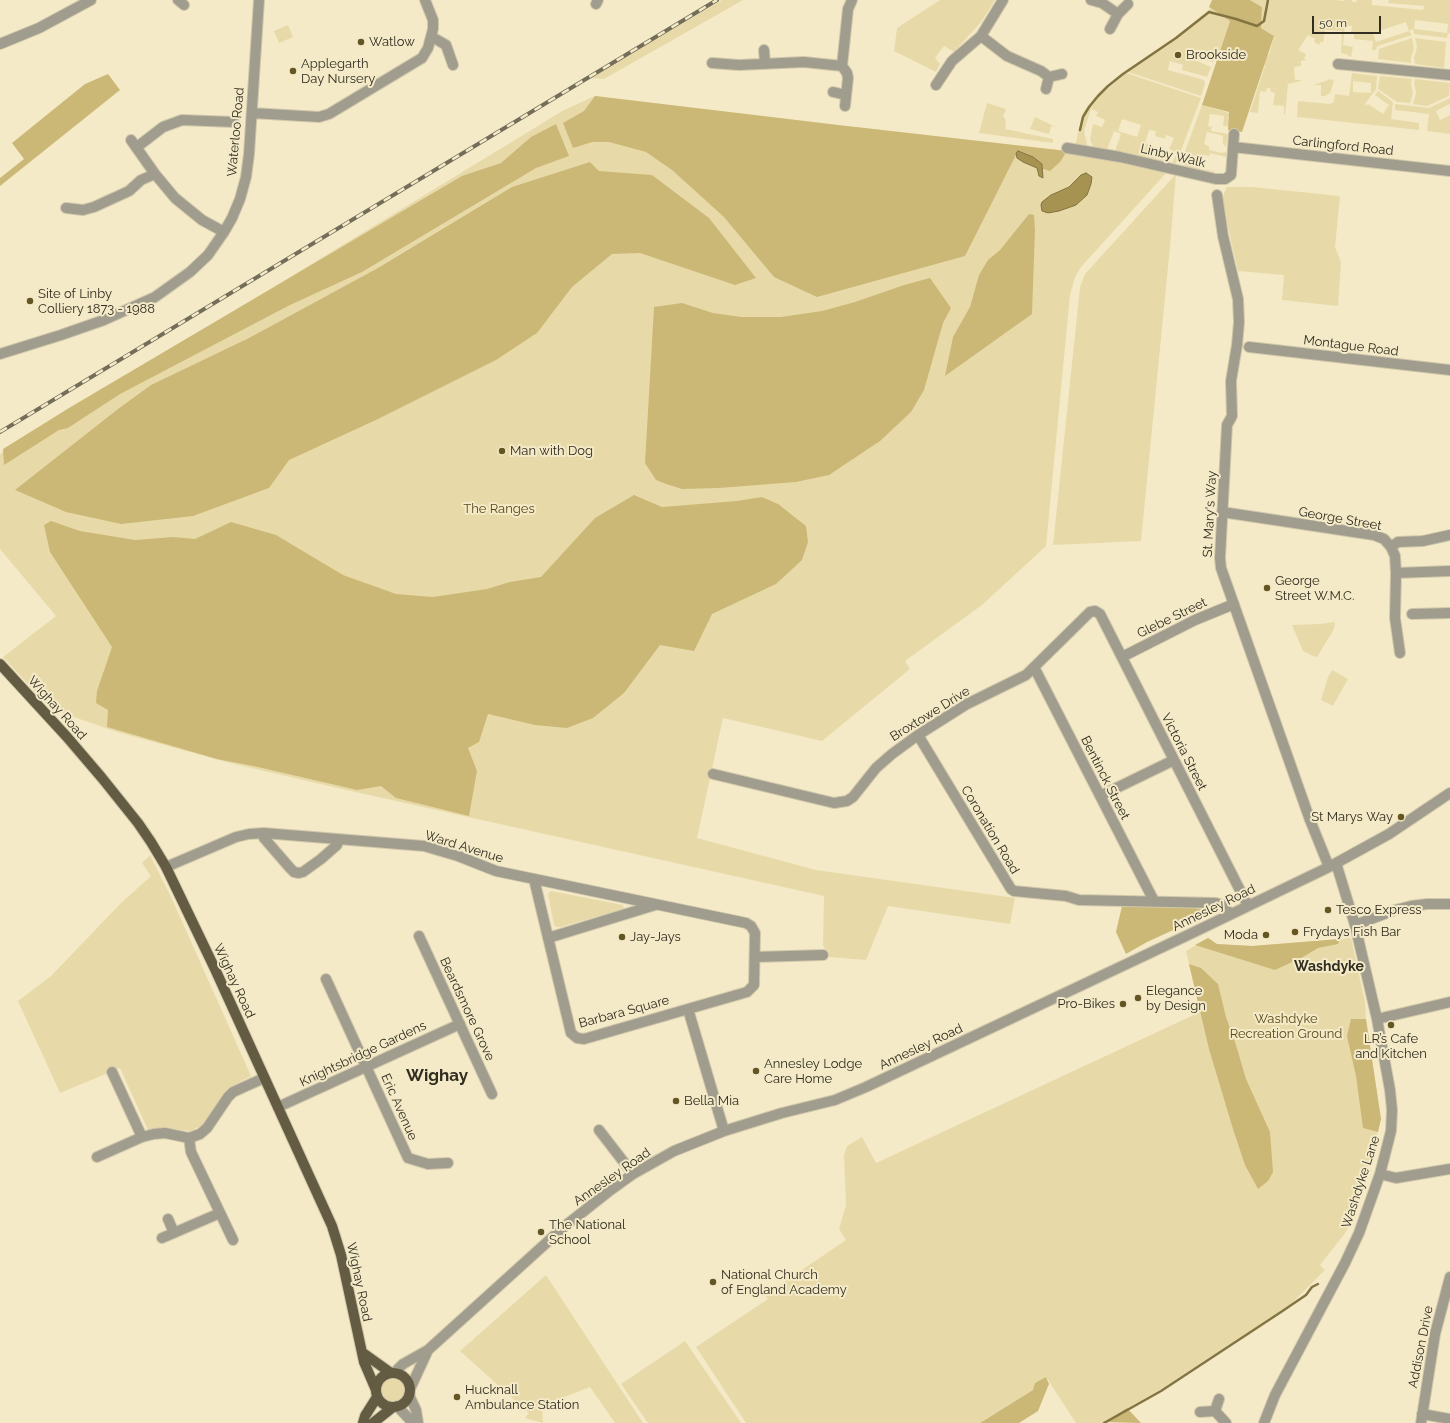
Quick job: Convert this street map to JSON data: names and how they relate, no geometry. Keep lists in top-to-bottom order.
{
  "streets": {
    "main road": ["Wighay Road"],
    "street": [
      "Waterloo Road",
      "Carlingford Road",
      "Linby Walk",
      "Montague Road",
      "St. Mary's Way",
      "George Street",
      "Glebe Street",
      "Broxtowe Drive",
      "Victoria Street",
      "Bentinck Street",
      "Coronation Road",
      "Ward Avenue",
      "Annesley Road",
      "Beardsmore Grove",
      "Barbara Square",
      "Knightsbridge Gardens",
      "Eric Avenue",
      "Washdyke Lane",
      "Addison Drive"
    ]
  },
  "crossings": [
    ["Carlingford Road", "Linby Walk"],
    ["Linby Walk", "St. Mary's Way"],
    ["St. Mary's Way", "George Street"],
    ["St. Mary's Way", "Glebe Street"],
    ["St. Mary's Way", "Annesley Road"],
    ["St. Mary's Way", "Washdyke Lane"],
    ["Glebe Street", "Victoria Street"],
    ["Wighay Road", "Ward Avenue"],
    ["Wighay Road", "Annesley Road"],
    ["Wighay Road", "Knightsbridge Gardens"],
    ["Broxtowe Drive", "Victoria Street"],
    ["Broxtowe Drive", "Bentinck Street"],
    ["Broxtowe Drive", "Coronation Road"],
    ["Victoria Street", "Annesley Road"],
    ["Bentinck Street", "Coronation Road"],
    ["Coronation Road", "Annesley Road"],
    ["Ward Avenue", "Barbara Square"],
    ["Annesley Road", "Barbara Square"],
    ["Annesley Road", "Washdyke Lane"],
    ["Beardsmore Grove", "Knightsbridge Gardens"],
    ["Knightsbridge Gardens", "Eric Avenue"]
  ],
  "districts": ["Washdyke", "Wighay"],
  "parks": ["The Ranges", "Washdyke Recreation Ground"],
  "places": [
    "Watlow",
    "Brookside",
    "Applegarth Day Nursery",
    "Site of Linby Colliery 1873 - 1988",
    "Man with Dog",
    "George Street W.M.C.",
    "St Marys Way",
    "Tesco Express",
    "Frydays Fish Bar",
    "Moda",
    "Jay-Jays",
    "Elegance by Design",
    "Pro-Bikes",
    "LR’s Cafe and Kitchen",
    "Annesley Lodge Care Home",
    "Bella Mia",
    "The National School",
    "National Church of England Academy",
    "Hucknall Ambulance Station"
  ],
  "scale_bar": "50 m"
}
